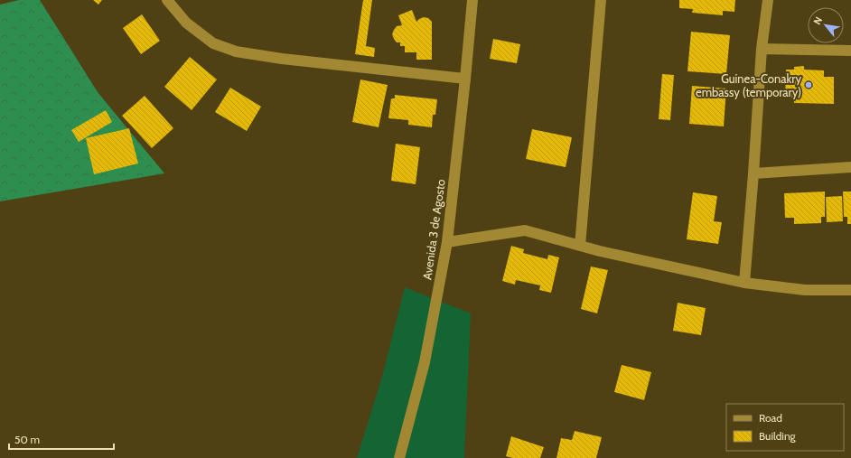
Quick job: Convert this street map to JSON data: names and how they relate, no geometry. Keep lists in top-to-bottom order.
{
  "streets": {
    "street": ["Avenida 3 de Agosto"]
  },
  "places": ["Guinea-Conakry embassy (temporary)"],
  "legend": ["Road", "Building"],
  "scale_bar": "50 m",
  "north": "top left"
}
